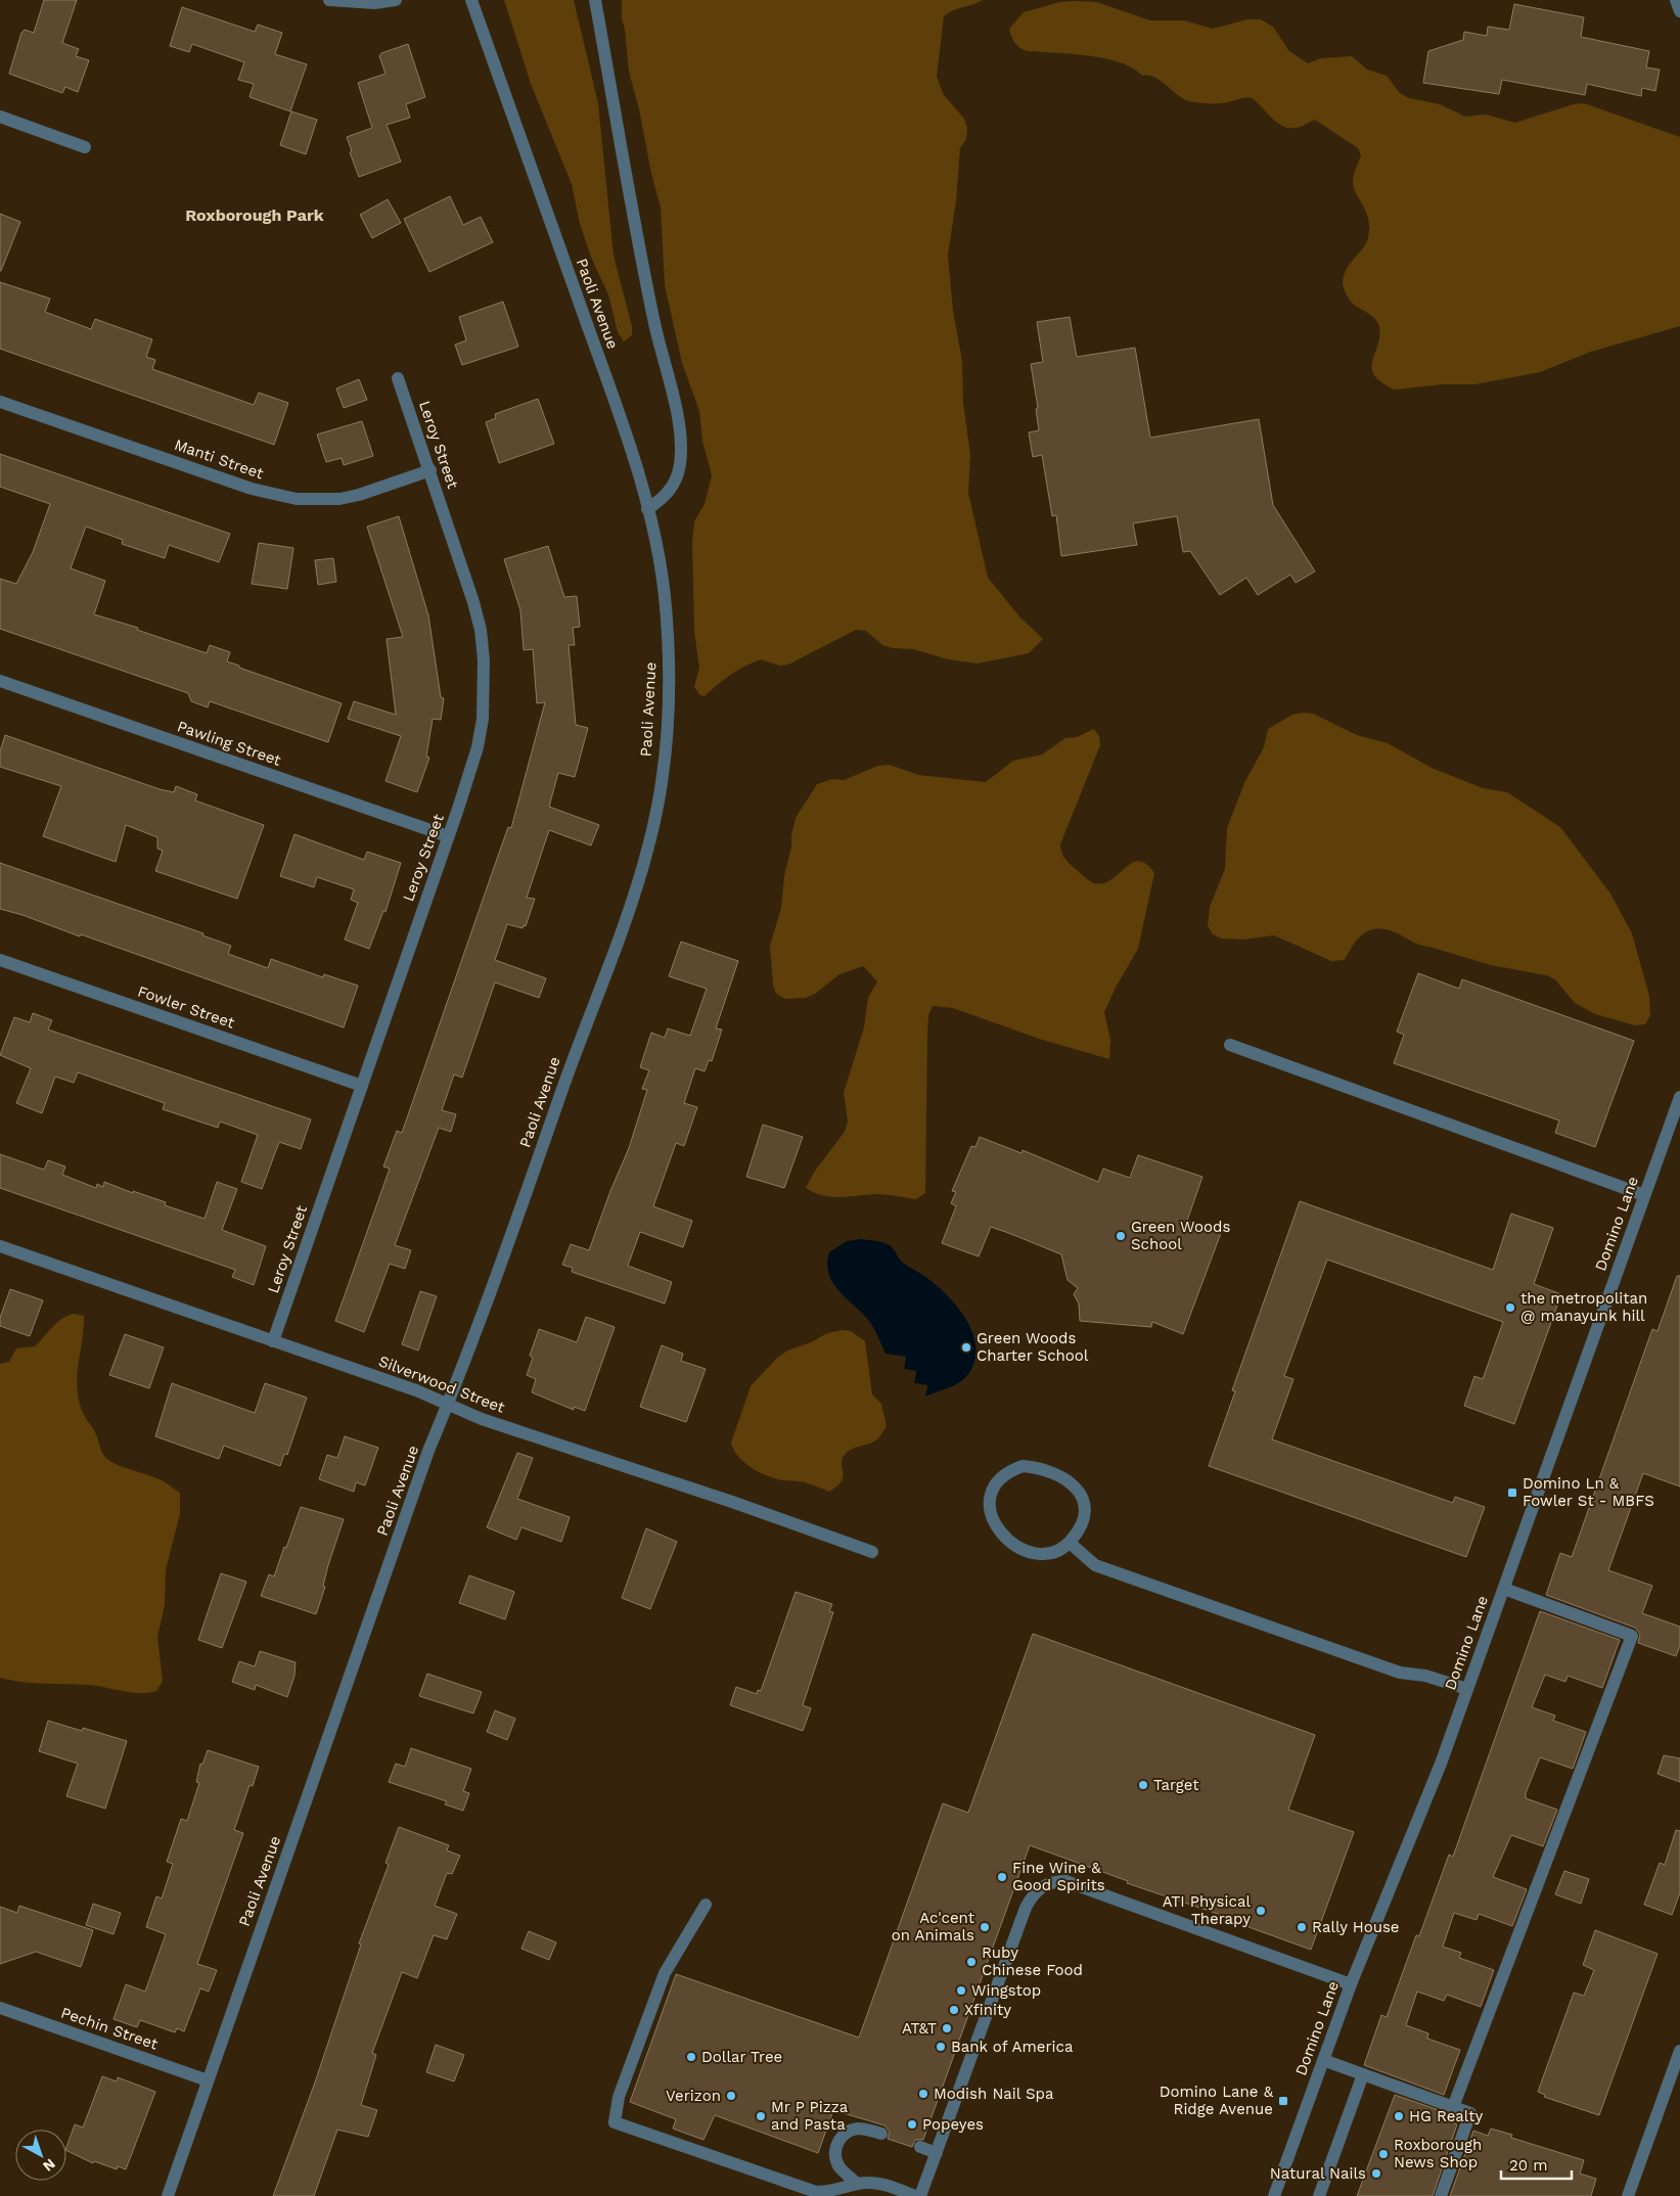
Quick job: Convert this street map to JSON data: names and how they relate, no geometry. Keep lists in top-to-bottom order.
{
  "streets": {
    "street": [
      "Paoli Avenue",
      "Leroy Street",
      "Manti Street",
      "Pawling Street",
      "Fowler Street",
      "Domino Lane",
      "Silverwood Street",
      "Pechin Street"
    ]
  },
  "crossings": [
    ["Paoli Avenue", "Silverwood Street"],
    ["Paoli Avenue", "Pechin Street"],
    ["Leroy Street", "Manti Street"],
    ["Leroy Street", "Pawling Street"],
    ["Leroy Street", "Fowler Street"],
    ["Leroy Street", "Silverwood Street"]
  ],
  "districts": ["Roxborough Park"],
  "places": {
    "other": [
      "Green Woods School",
      "the metropolitan @ manayunk hill",
      "Green Woods Charter School",
      "Target",
      "Fine Wine & Good Spirits",
      "ATI Physical Therapy",
      "Ac'cent on Animals",
      "Rally House",
      "Ruby Chinese Food",
      "Wingstop",
      "Xfinity",
      "AT&T",
      "Bank of America",
      "Dollar Tree",
      "Modish Nail Spa",
      "Verizon",
      "Mr P Pizza and Pasta",
      "HG Realty",
      "Popeyes",
      "Roxborough News Shop",
      "Natural Nails"
    ],
    "transit": ["Domino Ln & Fowler St - MBFS", "Domino Lane & Ridge Avenue"]
  },
  "scale_bar": "20 m",
  "north": "bottom right"
}
